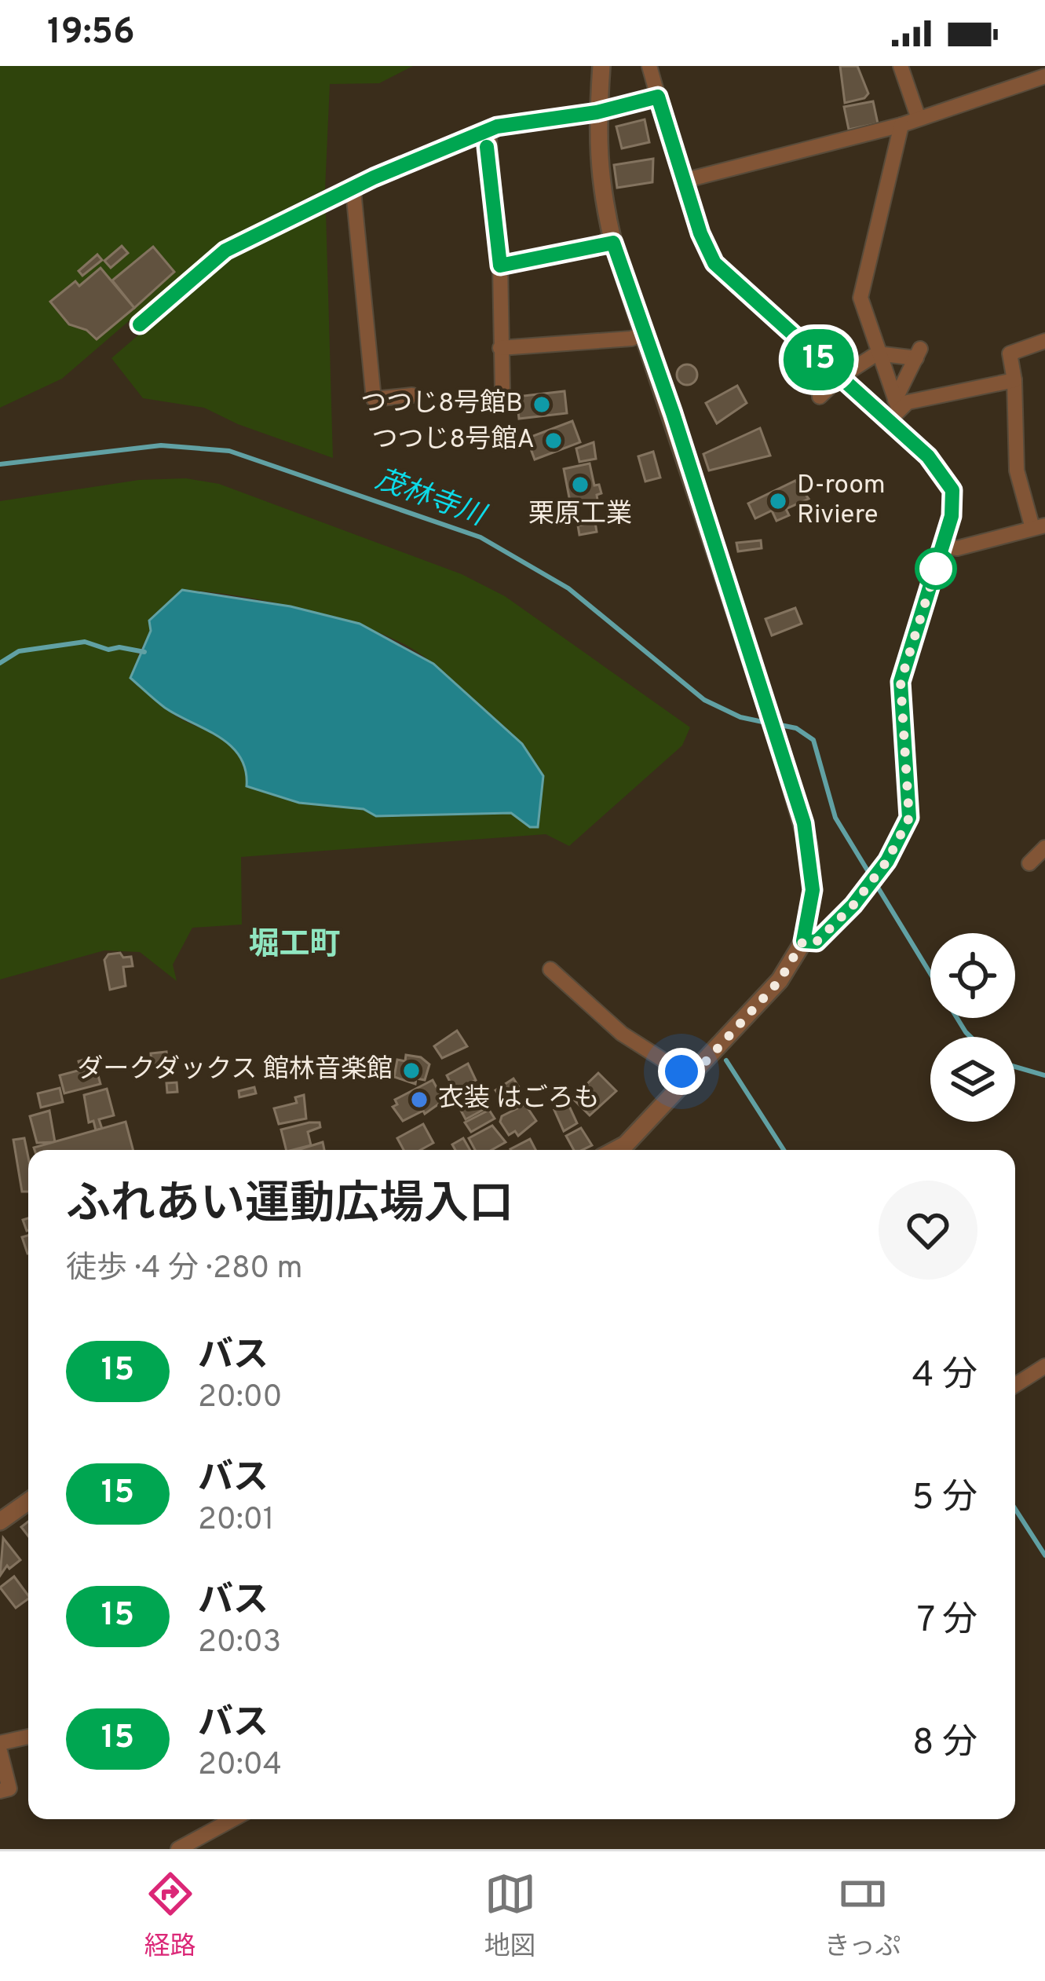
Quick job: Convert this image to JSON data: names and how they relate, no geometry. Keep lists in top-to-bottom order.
{
  "districts": ["堀工町"],
  "water": ["茂林寺川"],
  "places": [
    "つつじ8号館B",
    "つつじ8号館A",
    "栗原工業",
    "D-room Riviere",
    "ダークダックス 館林音楽館",
    "衣装 はごろも"
  ],
  "lines": ["bus line 15"],
  "page": {
    "status": "19:56",
    "on_map": "15",
    "heading": ["ふれあい運動広場入口", "徒歩 · 4 分 · 280 m"],
    "list": [
      {
        "mark": "15",
        "name": "バス",
        "note": "20:00",
        "value": "4 分"
      },
      {
        "mark": "15",
        "name": "バス",
        "note": "20:01",
        "value": "5 分"
      },
      {
        "mark": "15",
        "name": "バス",
        "note": "20:03",
        "value": "7 分"
      },
      {
        "mark": "15",
        "name": "バス",
        "note": "20:04",
        "value": "8 分"
      }
    ],
    "tabs": ["経路", "地図", "きっぷ"]
  }
}
